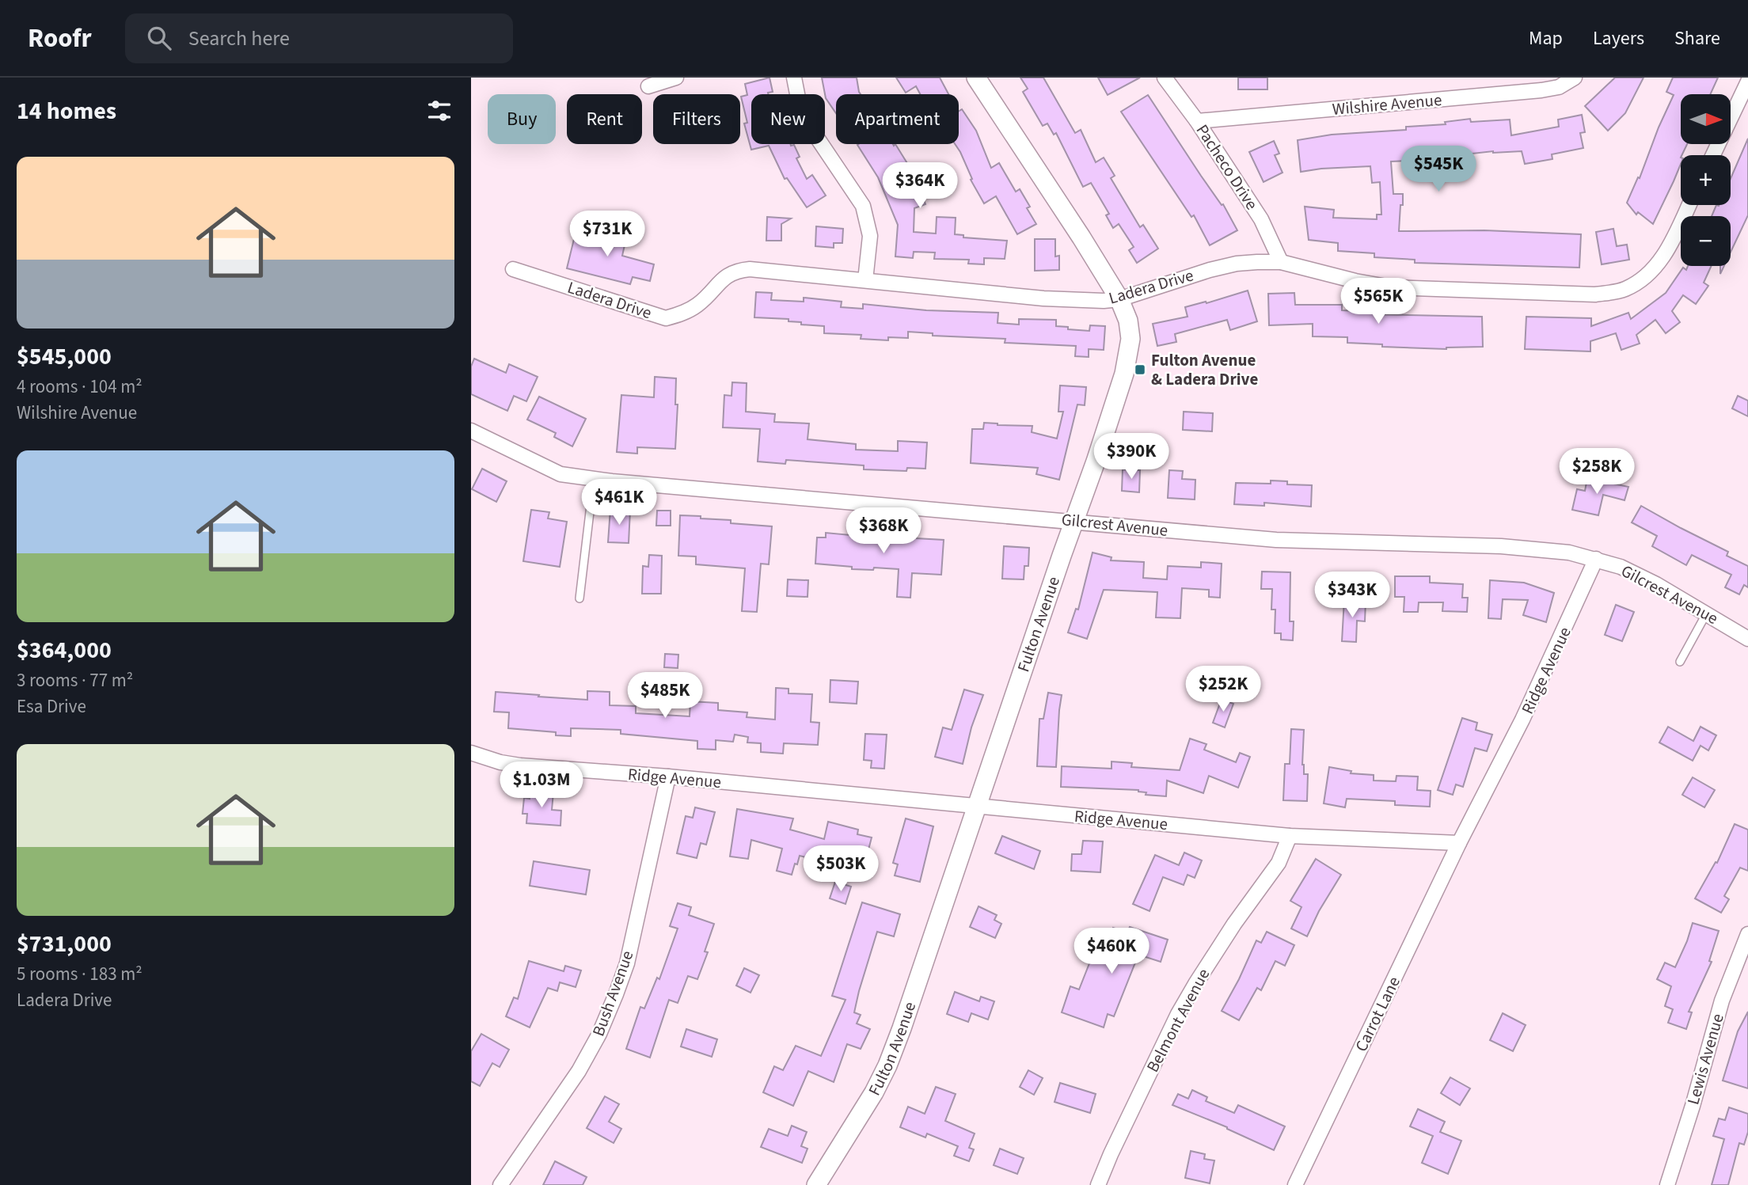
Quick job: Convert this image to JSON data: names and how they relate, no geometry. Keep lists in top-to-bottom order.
{
  "streets": {
    "street": [
      "Wilshire Avenue",
      "Pacheco Drive",
      "Ladera Drive",
      "Gilcrest Avenue",
      "Fulton Avenue",
      "Ridge Avenue",
      "Bush Avenue",
      "Carrot Lane",
      "Belmont Avenue",
      "Lewis Avenue"
    ]
  },
  "crossings": [
    ["Wilshire Avenue", "Pacheco Drive"],
    ["Pacheco Drive", "Ladera Drive"],
    ["Ladera Drive", "Fulton Avenue"],
    ["Gilcrest Avenue", "Fulton Avenue"],
    ["Gilcrest Avenue", "Ridge Avenue"],
    ["Fulton Avenue", "Ridge Avenue"],
    ["Ridge Avenue", "Bush Avenue"],
    ["Ridge Avenue", "Carrot Lane"],
    ["Ridge Avenue", "Belmont Avenue"]
  ],
  "places": {
    "transit": ["Fulton Avenue & Ladera Drive"]
  },
  "north": "right",
  "page": {
    "header": "Roofr",
    "search": "Search here",
    "nav": ["Map", "Layers", "Share"],
    "heading": "14 homes",
    "map_buttons": ["+", "−"],
    "chip": [
      "Buy",
      "Rent",
      "Filters",
      "New",
      "Apartment"
    ],
    "list": [
      {
        "name": "$545,000",
        "note": "4 rooms · 104 m² · Wilshire Avenue"
      },
      {
        "name": "$364,000",
        "note": "3 rooms · 77 m² · Esa Drive"
      },
      {
        "name": "$731,000",
        "note": "5 rooms · 183 m² · Ladera Drive"
      }
    ],
    "price": [
      "$545K",
      "$364K",
      "$731K",
      "$565K",
      "$390K",
      "$258K",
      "$461K",
      "$368K",
      "$343K",
      "$252K",
      "$485K",
      "$1.03M",
      "$503K",
      "$460K"
    ]
  }
}
